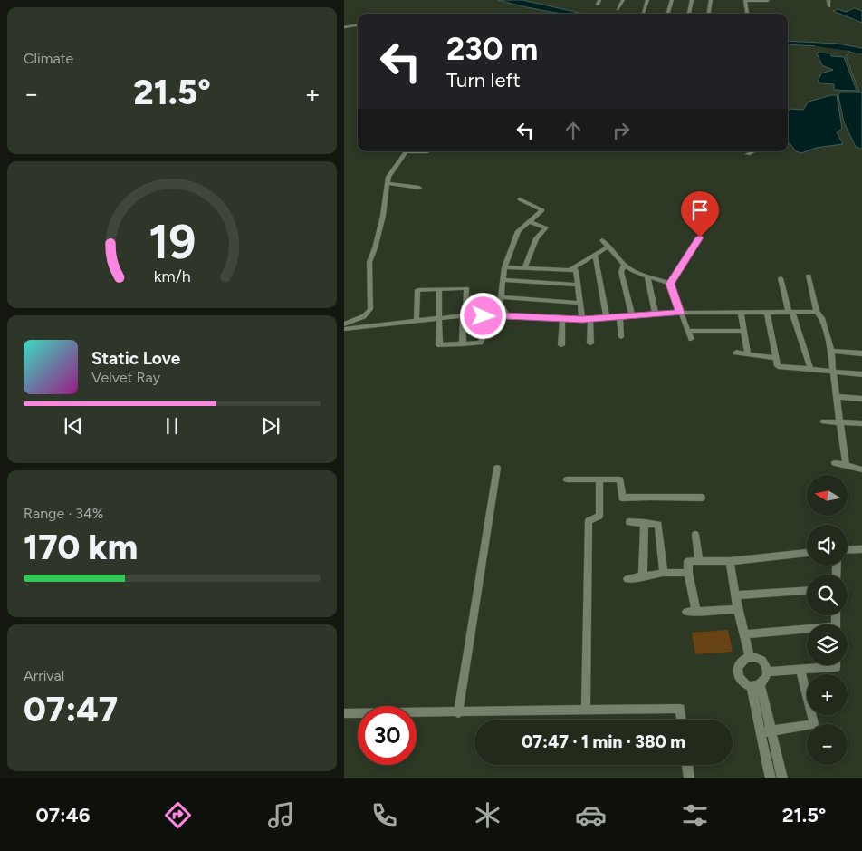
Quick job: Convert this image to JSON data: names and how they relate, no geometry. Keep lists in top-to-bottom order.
{
  "north": "left",
  "page": {
    "tile": [
      "Climate",
      ["Range · 34%", "170 km"],
      ["Arrival", "07:47"]
    ],
    "turn": ["230 m", "Turn left"],
    "heat": ["−", "21.5°", "+"],
    "song": ["Static Love", "Velvet Ray"],
    "map_buttons": ["+", "−"],
    "limit": "30",
    "trip": "07:47 · 1 min · 380 m",
    "tabs": ["07:46", "21.5°"],
    "gauge": ["19", "km/h"]
  }
}
